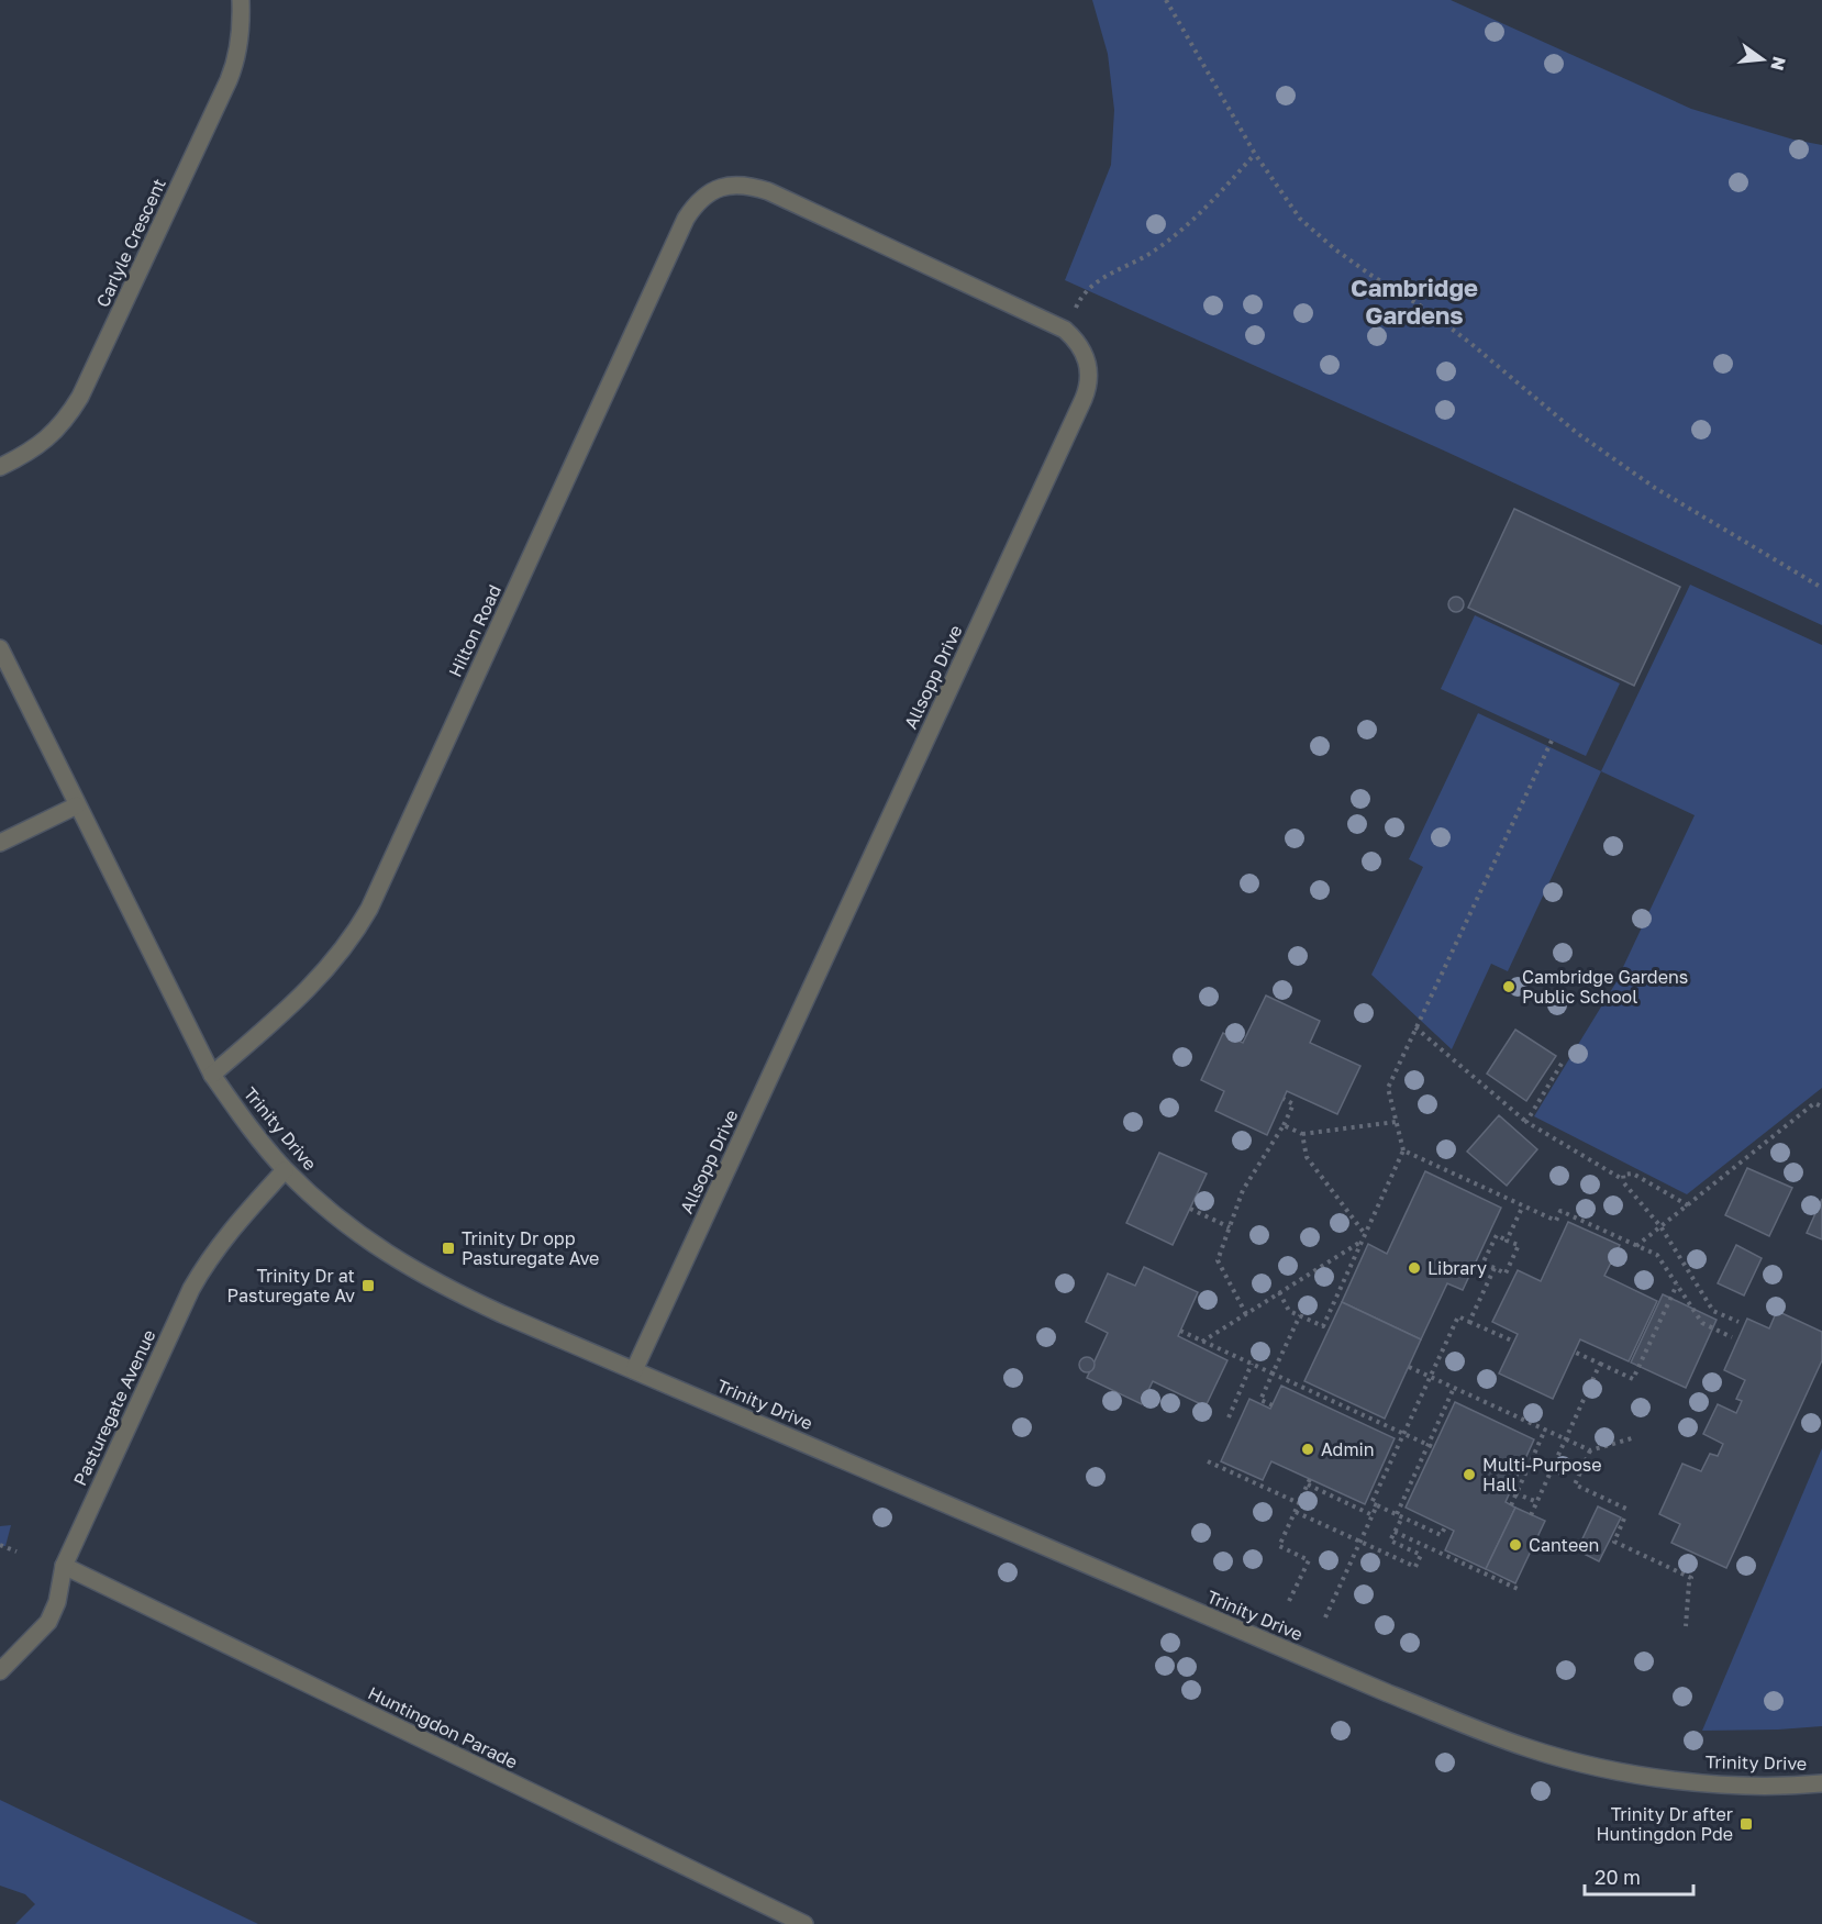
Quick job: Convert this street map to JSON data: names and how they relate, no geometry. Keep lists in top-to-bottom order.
{
  "streets": {
    "street": [
      "Carlyle Crescent",
      "Hilton Road",
      "Allsopp Drive",
      "Trinity Drive",
      "Pasturegate Avenue",
      "Huntingdon Parade"
    ]
  },
  "crossings": [
    ["Hilton Road", "Allsopp Drive"],
    ["Hilton Road", "Trinity Drive"],
    ["Allsopp Drive", "Trinity Drive"],
    ["Trinity Drive", "Pasturegate Avenue"],
    ["Pasturegate Avenue", "Huntingdon Parade"]
  ],
  "districts": ["Cambridge Gardens"],
  "places": {
    "other": [
      "Cambridge Gardens Public School",
      "Library",
      "Admin",
      "Multi-Purpose Hall",
      "Canteen"
    ],
    "transit": ["Trinity Dr opp Pasturegate Ave", "Trinity Dr at Pasturegate Av", "Trinity Dr after Huntingdon Pde"]
  },
  "scale_bar": "20 m",
  "north": "right"
}
